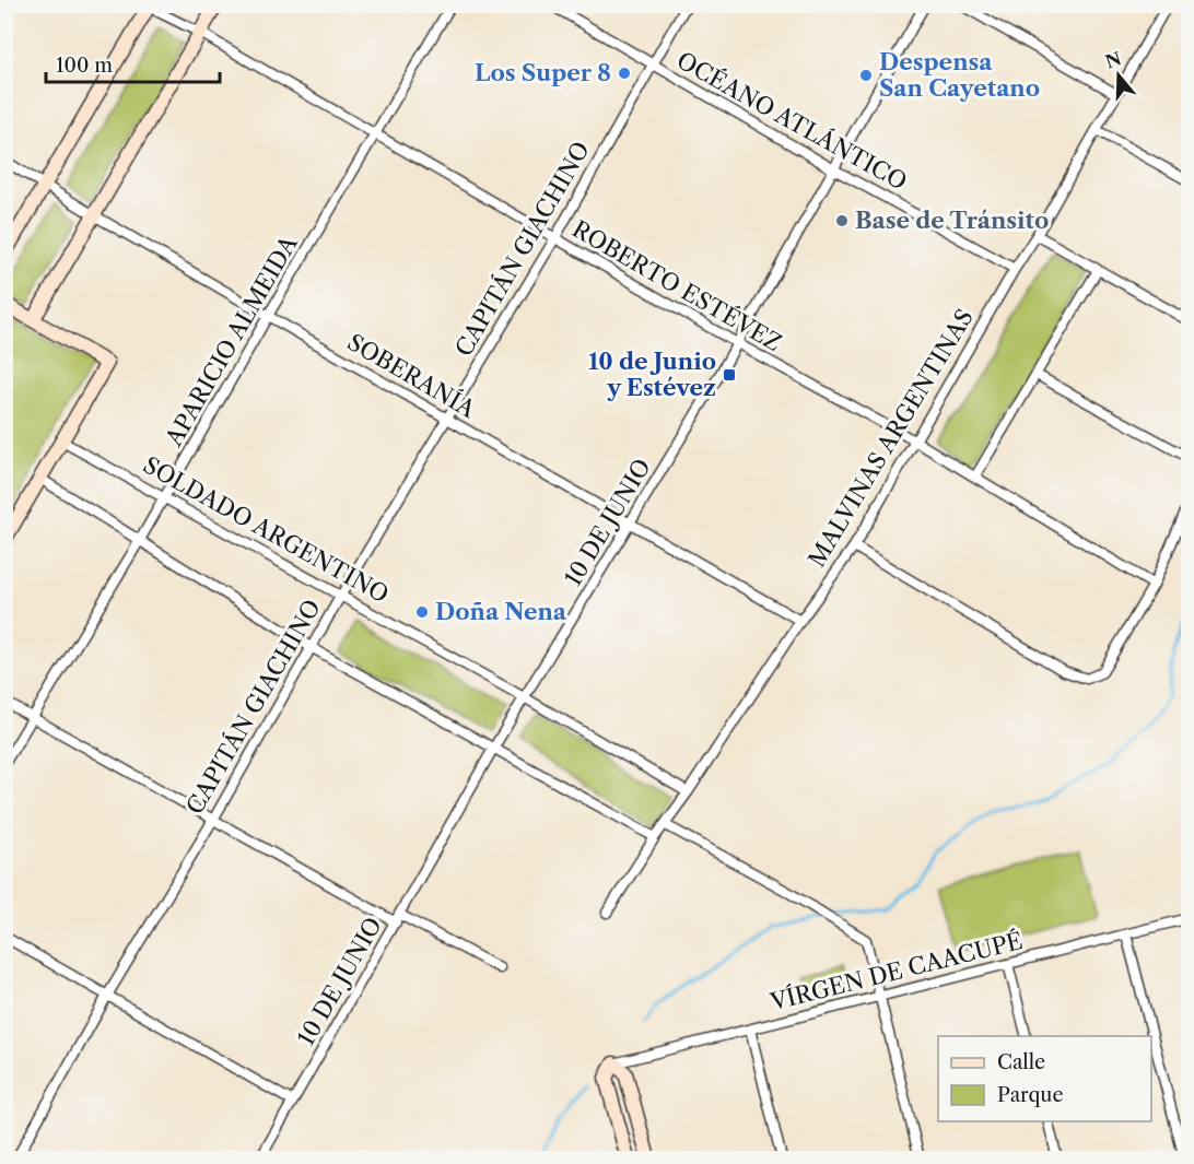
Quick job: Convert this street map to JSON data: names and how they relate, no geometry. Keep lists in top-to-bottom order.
{
  "streets": {
    "street": [
      "OCÉANO ATLÁNTICO",
      "CAPITÁN GIACHINO",
      "ROBERTO ESTÉVEZ",
      "APARICIO ALMEIDA",
      "SOBERANÍA",
      "MALVINAS ARGENTINAS",
      "10 DE JUNIO",
      "SOLDADO ARGENTINO",
      "VÍRGEN DE CAACUPÉ"
    ]
  },
  "crossings": [
    ["OCÉANO ATLÁNTICO", "CAPITÁN GIACHINO"],
    ["OCÉANO ATLÁNTICO", "MALVINAS ARGENTINAS"],
    ["OCÉANO ATLÁNTICO", "10 DE JUNIO"],
    ["CAPITÁN GIACHINO", "ROBERTO ESTÉVEZ"],
    ["CAPITÁN GIACHINO", "SOBERANÍA"],
    ["CAPITÁN GIACHINO", "SOLDADO ARGENTINO"],
    ["ROBERTO ESTÉVEZ", "APARICIO ALMEIDA"],
    ["ROBERTO ESTÉVEZ", "MALVINAS ARGENTINAS"],
    ["ROBERTO ESTÉVEZ", "10 DE JUNIO"],
    ["APARICIO ALMEIDA", "SOBERANÍA"],
    ["APARICIO ALMEIDA", "SOLDADO ARGENTINO"],
    ["SOBERANÍA", "MALVINAS ARGENTINAS"],
    ["SOBERANÍA", "10 DE JUNIO"],
    ["MALVINAS ARGENTINAS", "SOLDADO ARGENTINO"],
    ["10 DE JUNIO", "SOLDADO ARGENTINO"]
  ],
  "places": {
    "other": [
      "Los Super 8",
      "Despensa San Cayetano",
      "Base de Tránsito",
      "Doña Nena"
    ],
    "transit": ["10 de Junio y Estévez"]
  },
  "legend": ["Calle", "Parque"],
  "scale_bar": "100 m",
  "north": "top"
}
